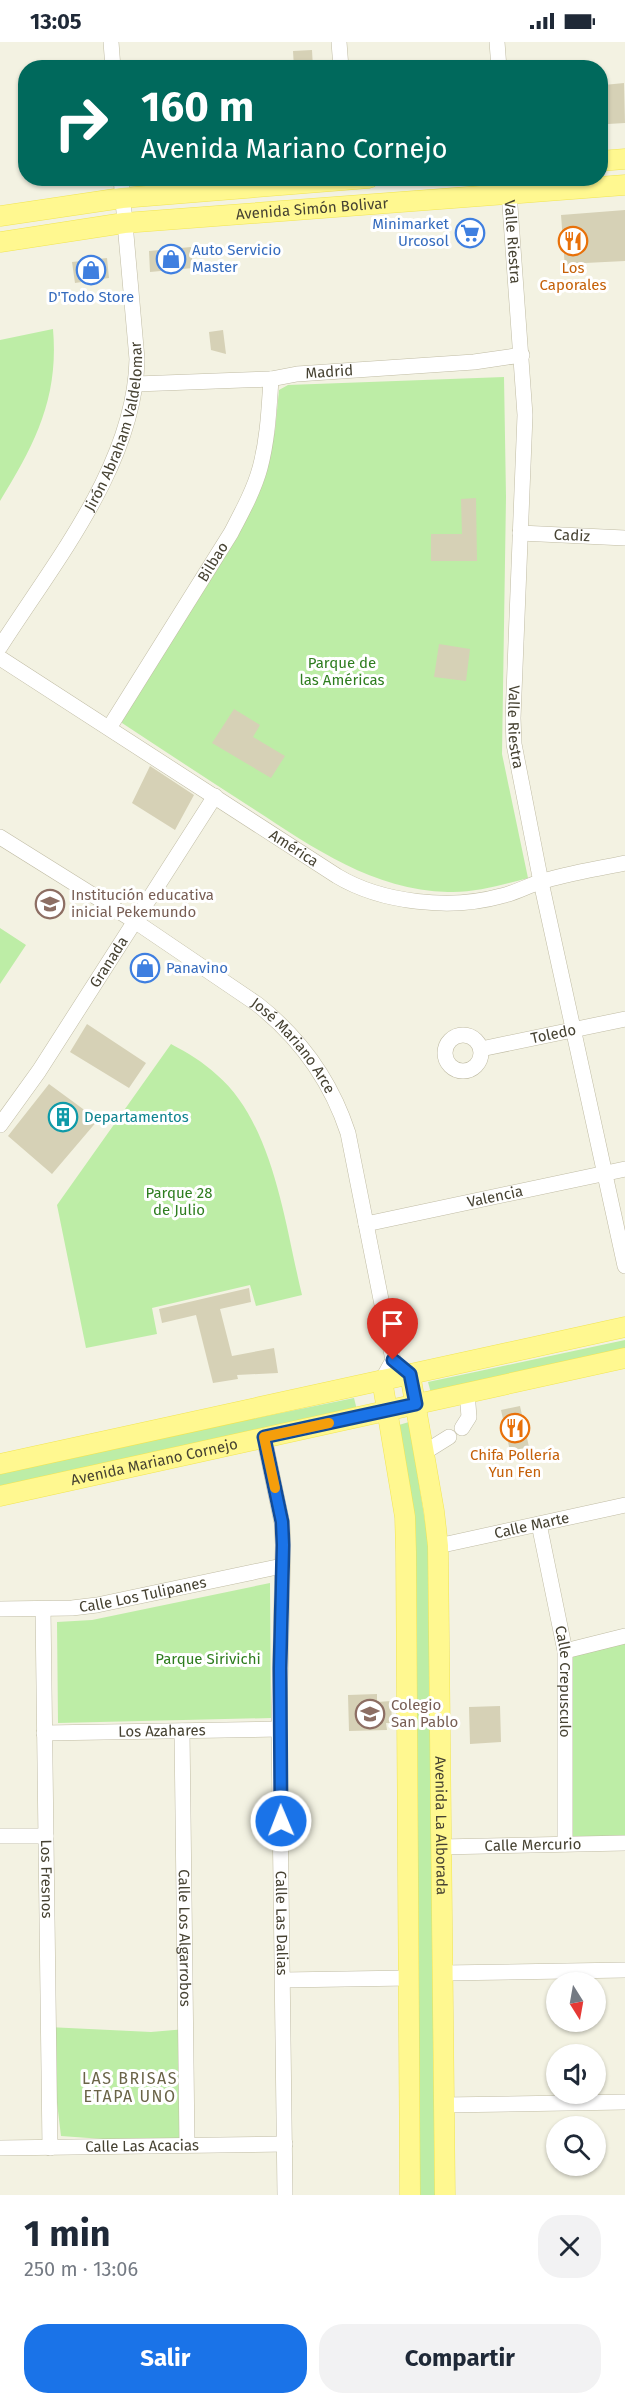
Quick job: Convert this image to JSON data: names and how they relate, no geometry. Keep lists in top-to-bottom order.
{
  "streets": {
    "main road": ["Avenida Simón Bolivar", "Avenida Mariano Cornejo", "Avenida La Alborada"],
    "street": [
      "Valle Riestra",
      "Madrid",
      "Jirón Abraham Valdelomar",
      "Cadiz",
      "Bilbao",
      "América",
      "Granada",
      "Toledo",
      "José Mariano Arce",
      "Valencia",
      "Calle Marte",
      "Calle Los Tulipanes",
      "Calle Crepusculo",
      "Los Azahares",
      "Calle Mercurio",
      "Los Fresnos",
      "Calle Las Dalias",
      "Calle Los Algarrobos",
      "Calle Las Acacias"
    ]
  },
  "crossings": [
    ["Avenida Simón Bolivar", "Valle Riestra"],
    ["Avenida Simón Bolivar", "Jirón Abraham Valdelomar"],
    ["Valle Riestra", "Madrid"],
    ["Valle Riestra", "Cadiz"],
    ["Valle Riestra", "América"],
    ["Valle Riestra", "Toledo"],
    ["Valle Riestra", "Valencia"],
    ["Madrid", "Jirón Abraham Valdelomar"],
    ["Madrid", "Bilbao"],
    ["Bilbao", "América"],
    ["América", "Granada"],
    ["Granada", "José Mariano Arce"],
    ["José Mariano Arce", "Valencia"],
    ["Avenida Mariano Cornejo", "Avenida La Alborada"],
    ["Avenida Mariano Cornejo", "Calle Las Dalias"],
    ["Calle Marte", "Calle Crepusculo"],
    ["Calle Marte", "Avenida La Alborada"],
    ["Calle Los Tulipanes", "Los Fresnos"],
    ["Calle Los Tulipanes", "Calle Las Dalias"],
    ["Calle Crepusculo", "Calle Mercurio"],
    ["Los Azahares", "Los Fresnos"],
    ["Los Azahares", "Calle Las Dalias"],
    ["Los Azahares", "Calle Los Algarrobos"],
    ["Avenida La Alborada", "Calle Mercurio"],
    ["Los Fresnos", "Calle Las Acacias"],
    ["Calle Las Dalias", "Calle Las Acacias"],
    ["Calle Los Algarrobos", "Calle Las Acacias"]
  ],
  "districts": ["LAS BRISAS ETAPA UNO"],
  "parks": ["Parque de las Américas", "Parque 28 de Julio", "Parque Sirivichi"],
  "places": {
    "supermarket": ["Minimarket Urcosol"],
    "restaurant": ["Los Caporales", "Chifa Pollería Yun Fen"],
    "shop": ["Auto Servicio Master", "D'Todo Store", "Panavino"],
    "school or university": ["Institución educativa inicial Pekemundo", "Colegio San Pablo"],
    "building": ["Departamentos"]
  },
  "north": "bottom",
  "page": {
    "status": "13:05",
    "turn": ["160 m", "Avenida Mariano Cornejo"],
    "heading": ["1 min", "250 m · 13:06"],
    "buttons": ["Salir", "Compartir"]
  }
}
